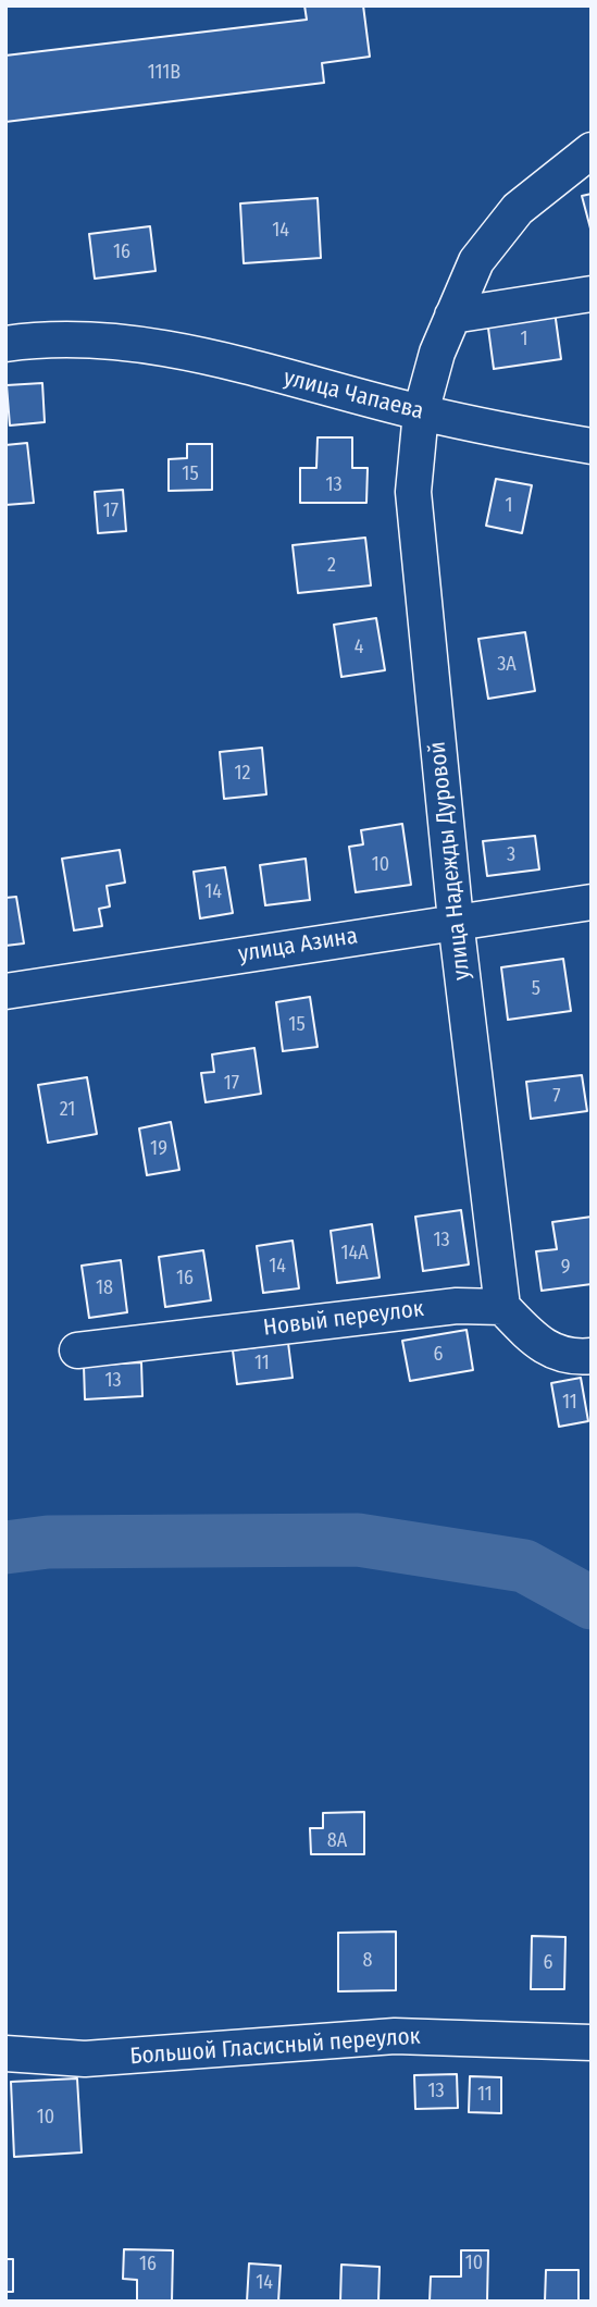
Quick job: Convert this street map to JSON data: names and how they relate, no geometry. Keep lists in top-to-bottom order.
{
  "streets": {
    "street": [
      "улица Чапаева",
      "улица Надежды Дуровой",
      "улица Азина",
      "Новый переулок",
      "Большой Гласисный переулок"
    ]
  },
  "crossings": [
    ["улица Чапаева", "улица Надежды Дуровой"],
    ["улица Надежды Дуровой", "улица Азина"],
    ["улица Надежды Дуровой", "Новый переулок"]
  ],
  "house_numbers": [
    "111В",
    "14",
    "16",
    "1",
    "15",
    "13",
    "1",
    "17",
    "2",
    "4",
    "3А",
    "12",
    "3",
    "10",
    "14",
    "5",
    "15",
    "17",
    "7",
    "21",
    "19",
    "13",
    "14А",
    "14",
    "9",
    "16",
    "18",
    "6",
    "11",
    "13",
    "11",
    "8А",
    "8",
    "6",
    "13",
    "11",
    "10",
    "10",
    "16",
    "14"
  ]
}
